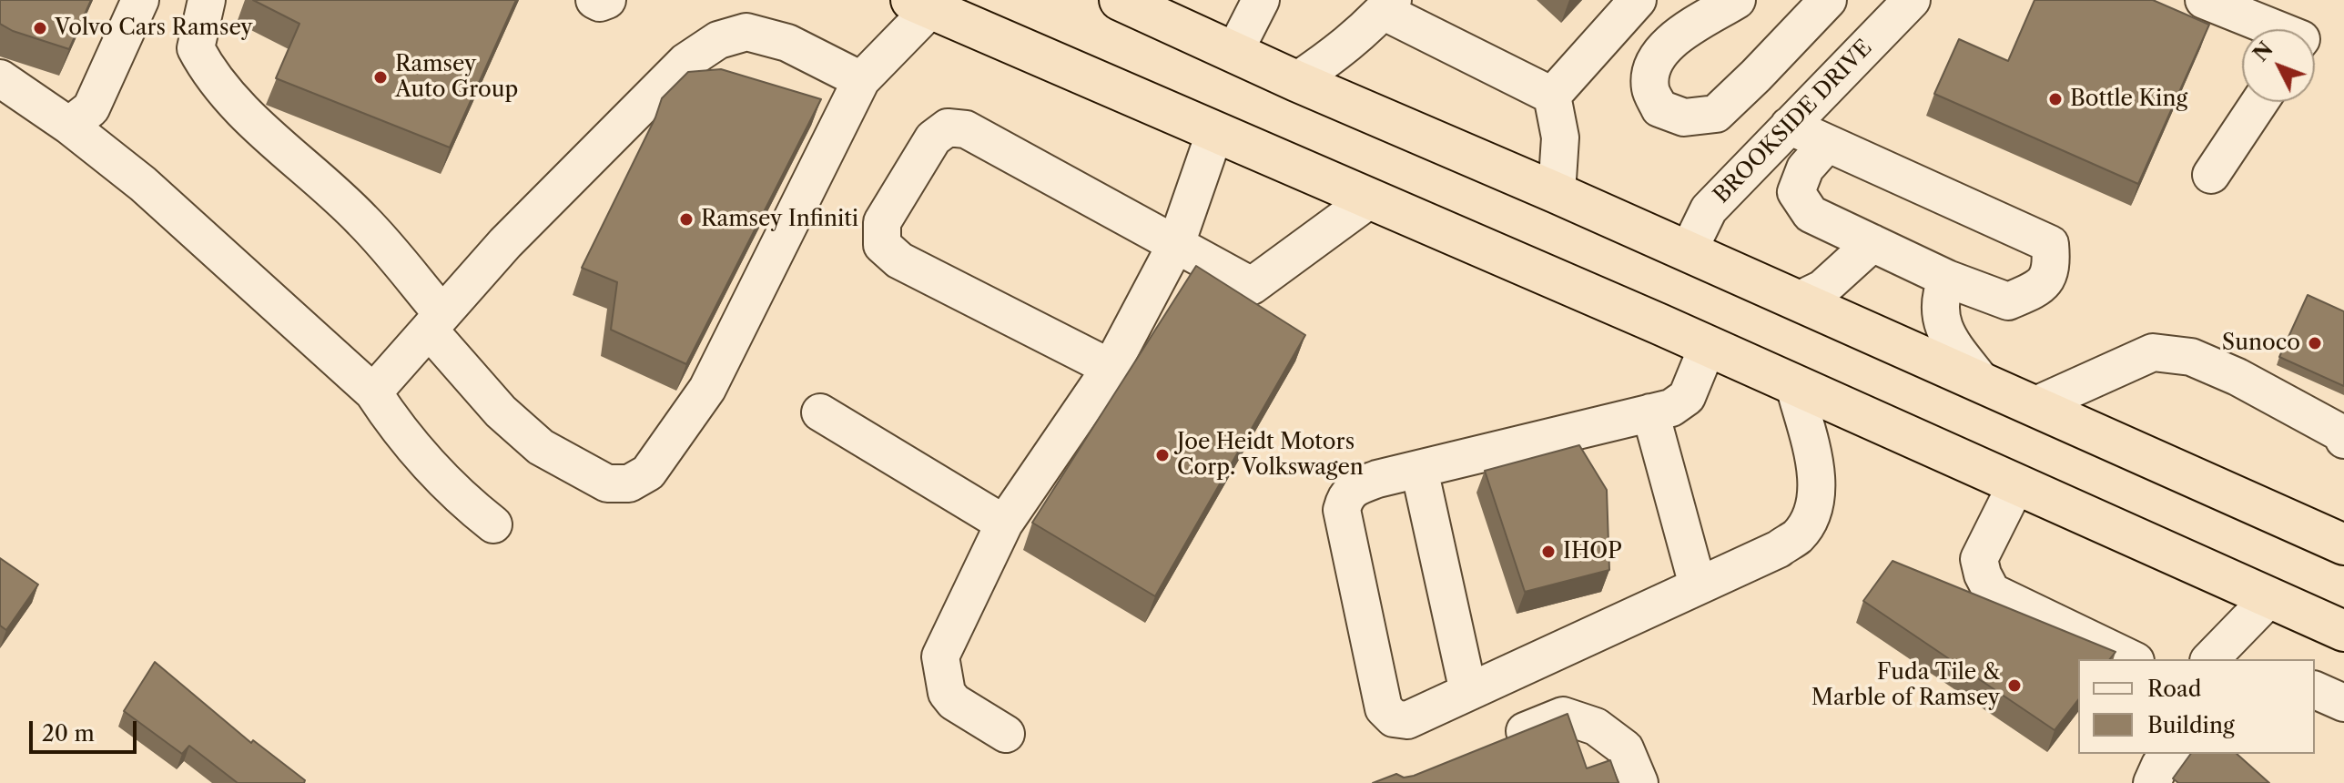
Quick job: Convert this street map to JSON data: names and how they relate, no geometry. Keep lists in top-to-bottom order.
{
  "streets": {
    "street": ["BROOKSIDE DRIVE"]
  },
  "places": [
    "Volvo Cars Ramsey",
    "Ramsey Auto Group",
    "Bottle King",
    "Ramsey Infiniti",
    "Sunoco",
    "Joe Heidt Motors Corp. Volkswagen",
    "IHOP",
    "Fuda Tile & Marble of Ramsey"
  ],
  "legend": ["Road", "Building"],
  "scale_bar": "20 m",
  "north": "top left"
}
